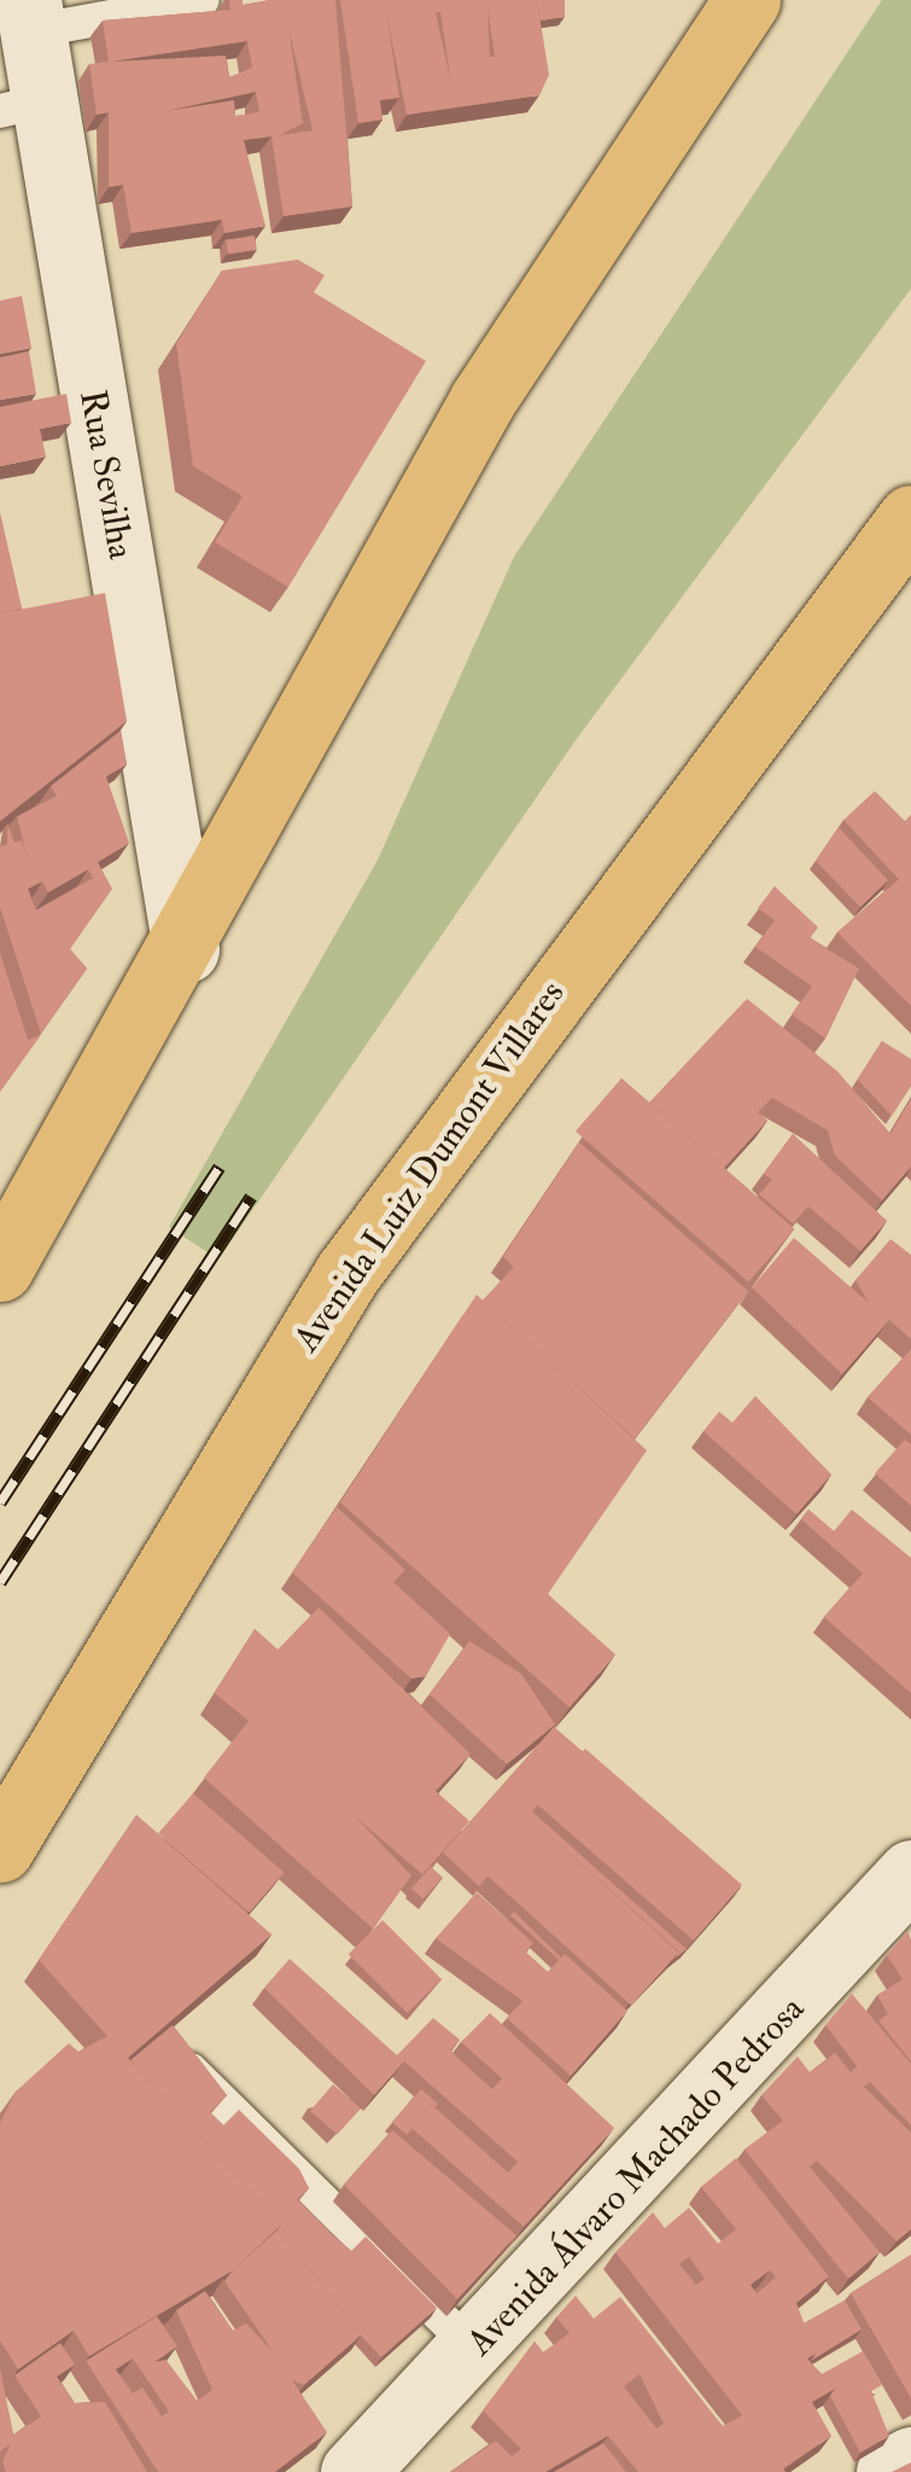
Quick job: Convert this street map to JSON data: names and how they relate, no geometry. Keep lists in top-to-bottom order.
{
  "streets": {
    "main road": ["Avenida Luiz Dumont Villares"],
    "street": ["Rua Sevilha", "Avenida Álvaro Machado Pedrosa"]
  }
}
